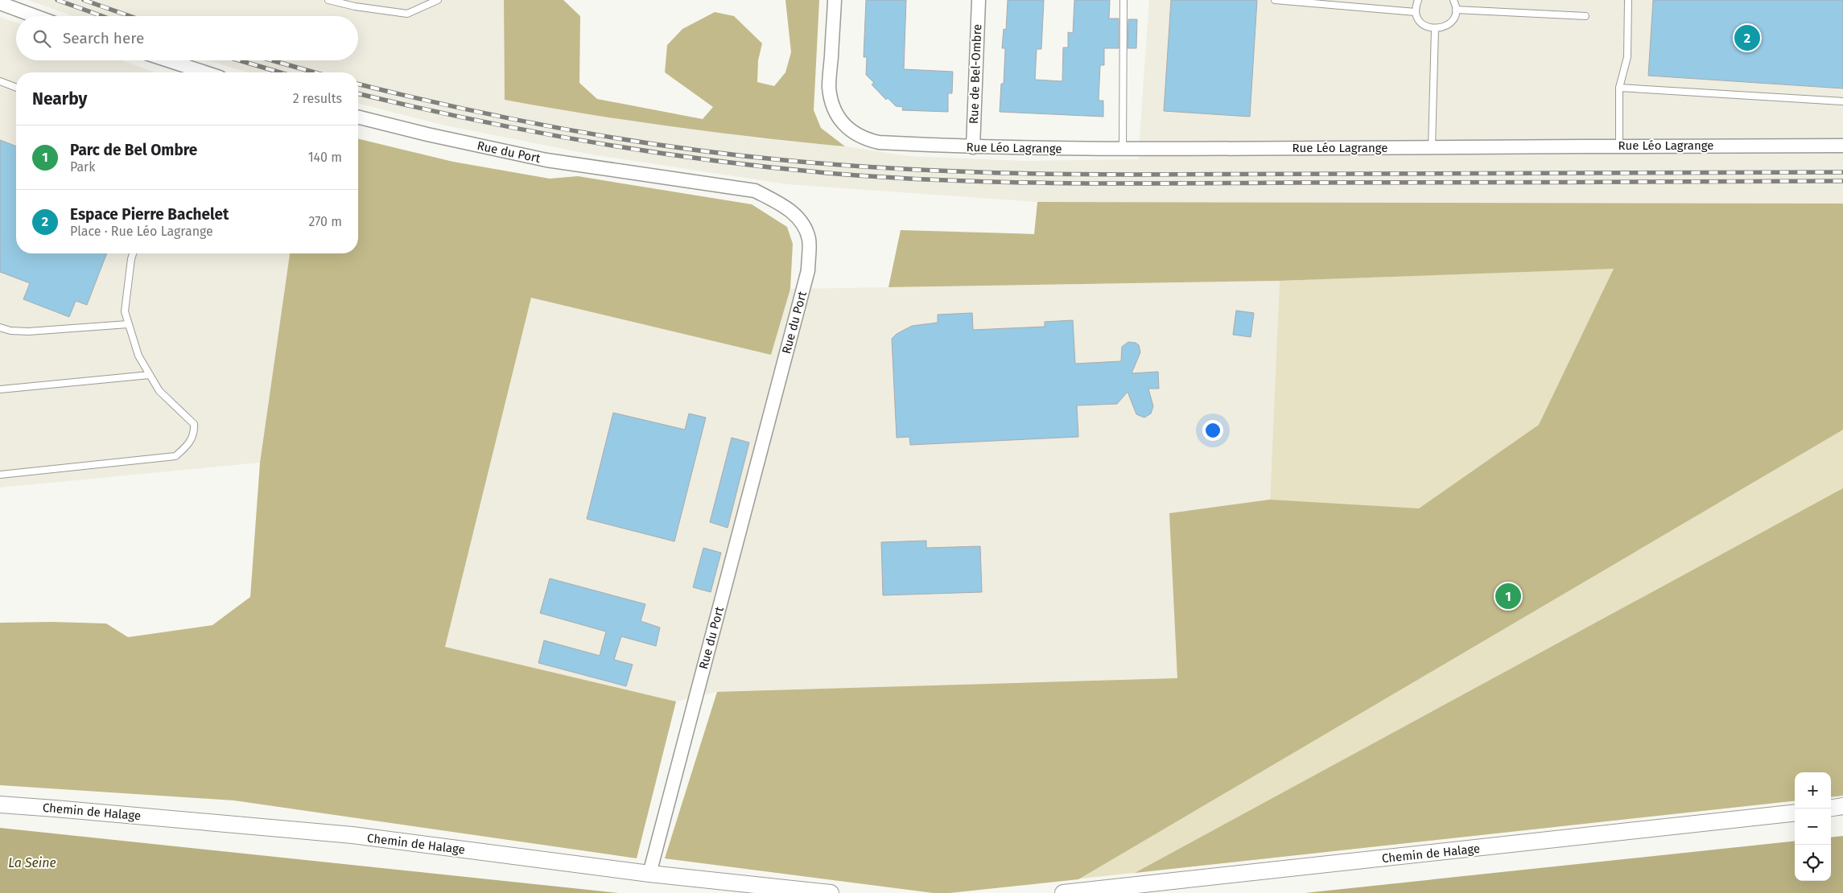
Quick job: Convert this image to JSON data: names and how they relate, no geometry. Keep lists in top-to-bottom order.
{
  "streets": {
    "street": [
      "Rue de Bel-Ombre",
      "Rue Léo Lagrange",
      "Rue du Port",
      "Chemin de Halage"
    ]
  },
  "crossings": [
    ["Rue de Bel-Ombre", "Rue Léo Lagrange"],
    ["Rue du Port", "Chemin de Halage"]
  ],
  "water": ["La Seine"],
  "page": {
    "search": "Search here",
    "pins": ["2", "1"],
    "heading": ["Nearby", "2 results"],
    "list": [
      {
        "mark": "1",
        "name": "Parc de Bel Ombre",
        "note": "Park",
        "value": "140 m"
      },
      {
        "mark": "2",
        "name": "Espace Pierre Bachelet",
        "note": "Place · Rue Léo Lagrange",
        "value": "270 m"
      }
    ],
    "map_buttons": ["+", "−"]
  }
}
